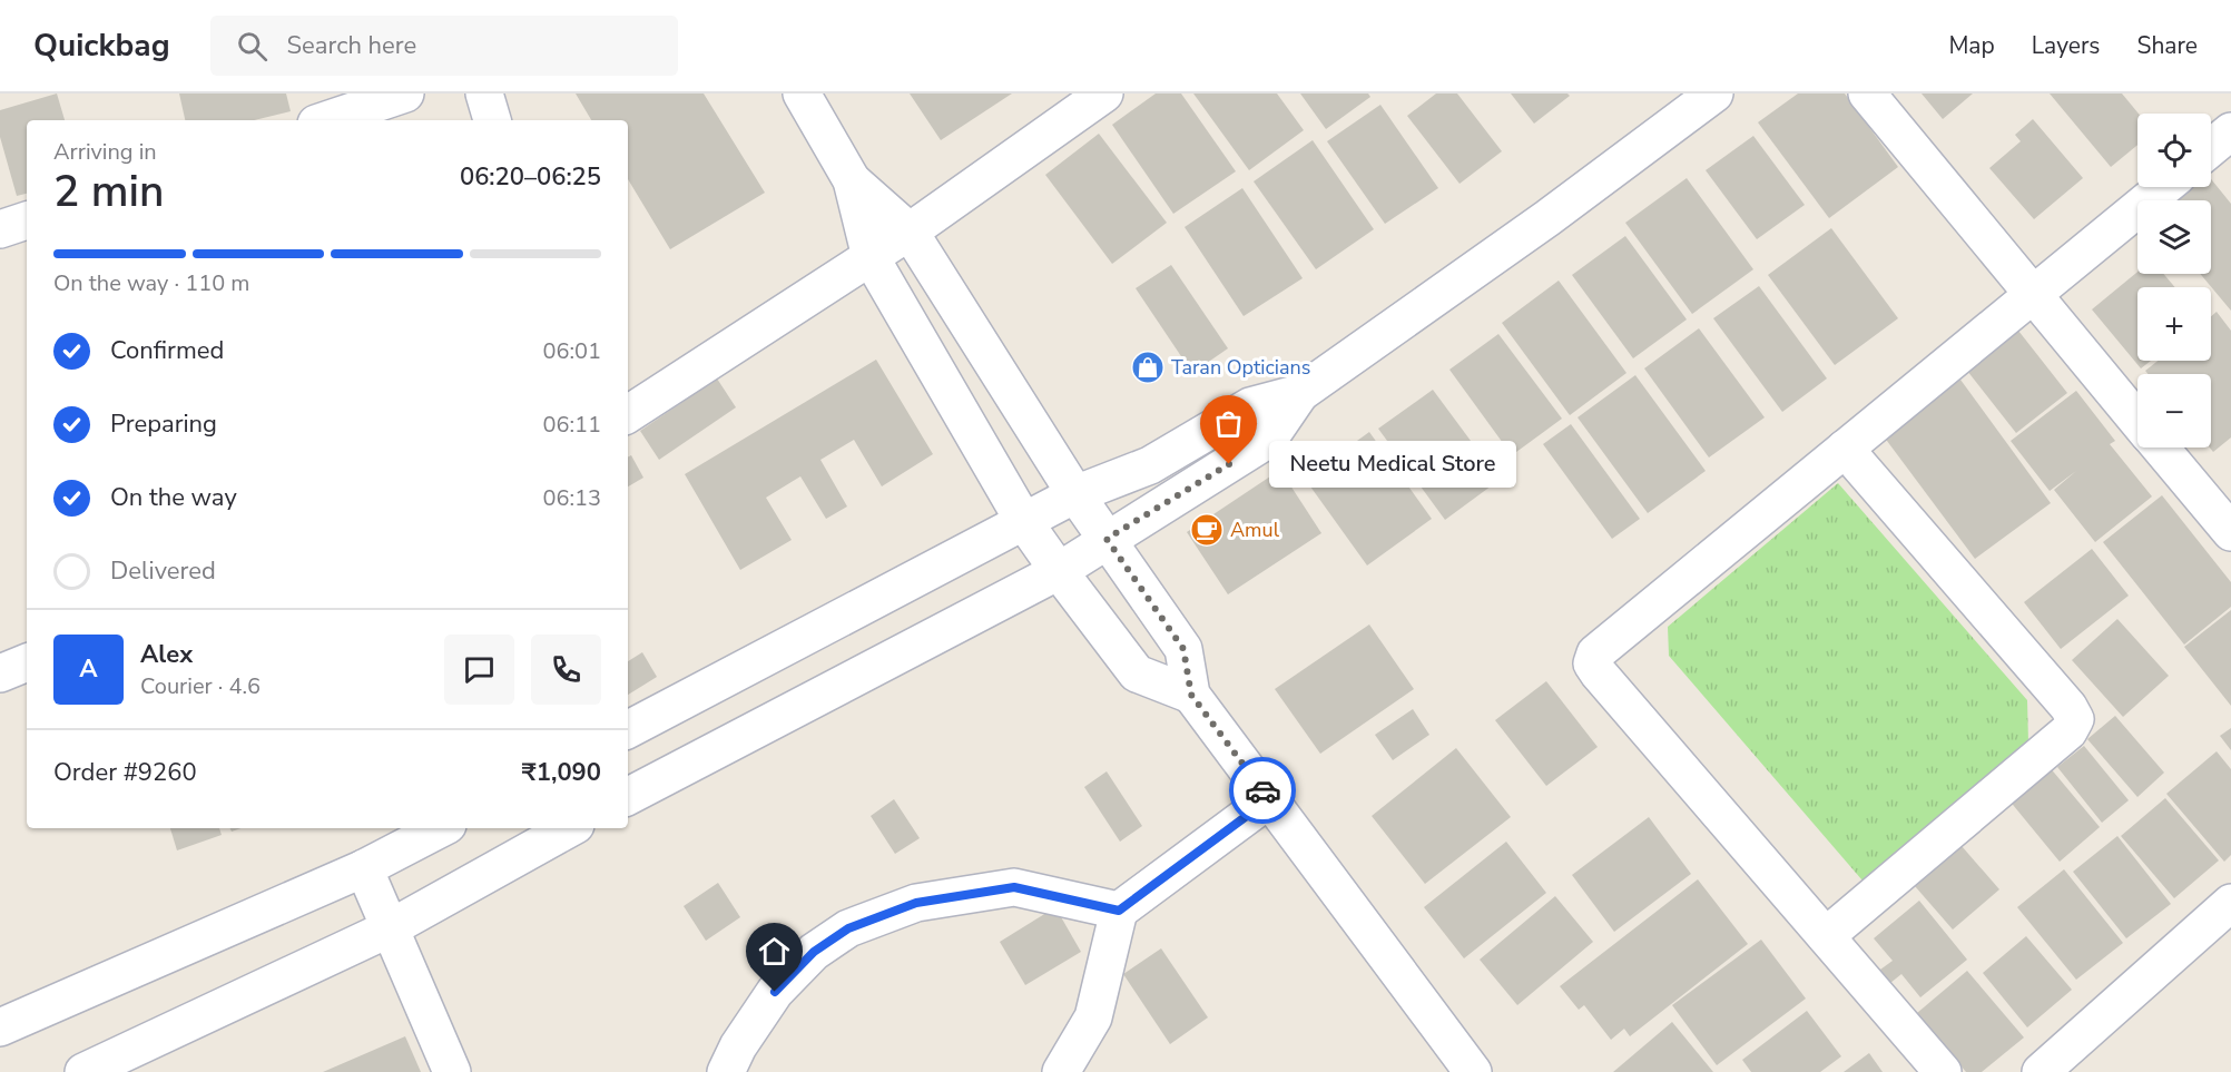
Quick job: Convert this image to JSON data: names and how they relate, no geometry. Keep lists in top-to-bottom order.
{
  "places": {
    "shop": ["Taran Opticians"],
    "other": ["Neetu Medical Store"],
    "cafe": ["Amul"]
  },
  "page": {
    "header": "Quickbag",
    "search": "Search here",
    "nav": ["Map", "Layers", "Share"],
    "map_buttons": ["+", "−"],
    "heading": ["2 min", "Arriving in", "06:20–06:25"],
    "panel": [
      "Alex",
      "Courier · 4.6",
      "Order #9260",
      "₹1,090"
    ],
    "bar": "On the way · 110 m",
    "list": [
      ["Confirmed", "06:01"],
      ["Preparing", "06:11"],
      ["On the way", "06:13"],
      "Delivered"
    ],
    "bubble": "Neetu Medical Store",
    "round": "A"
  }
}
